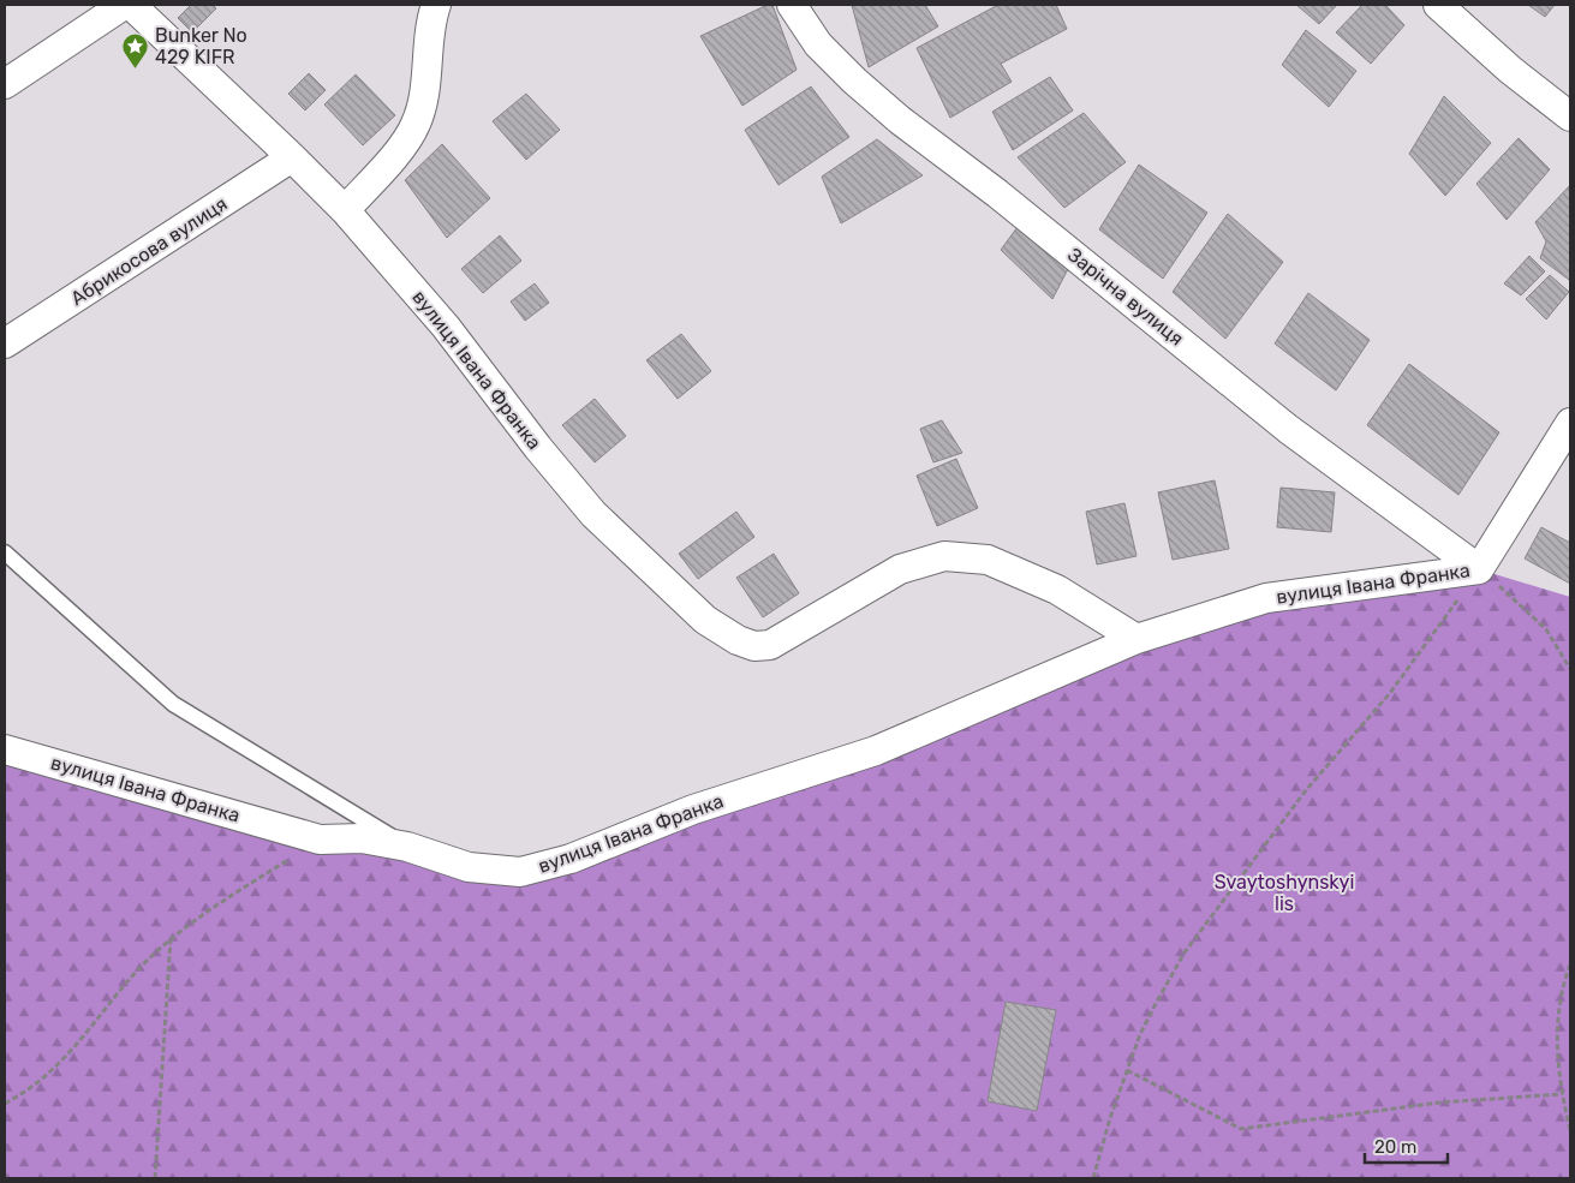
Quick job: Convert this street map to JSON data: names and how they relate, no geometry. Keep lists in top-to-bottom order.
{
  "streets": {
    "street": ["Абрикосова вулиця", "Зарічна вулиця", "вулиця Івана Франка"]
  },
  "crossings": [
    ["Абрикосова вулиця", "вулиця Івана Франка"],
    ["Зарічна вулиця", "вулиця Івана Франка"]
  ],
  "parks": ["Svaytoshynskyi lis"],
  "places": {
    "place": ["Bunker No 429 KIFR"]
  },
  "scale_bar": "20 m"
}
